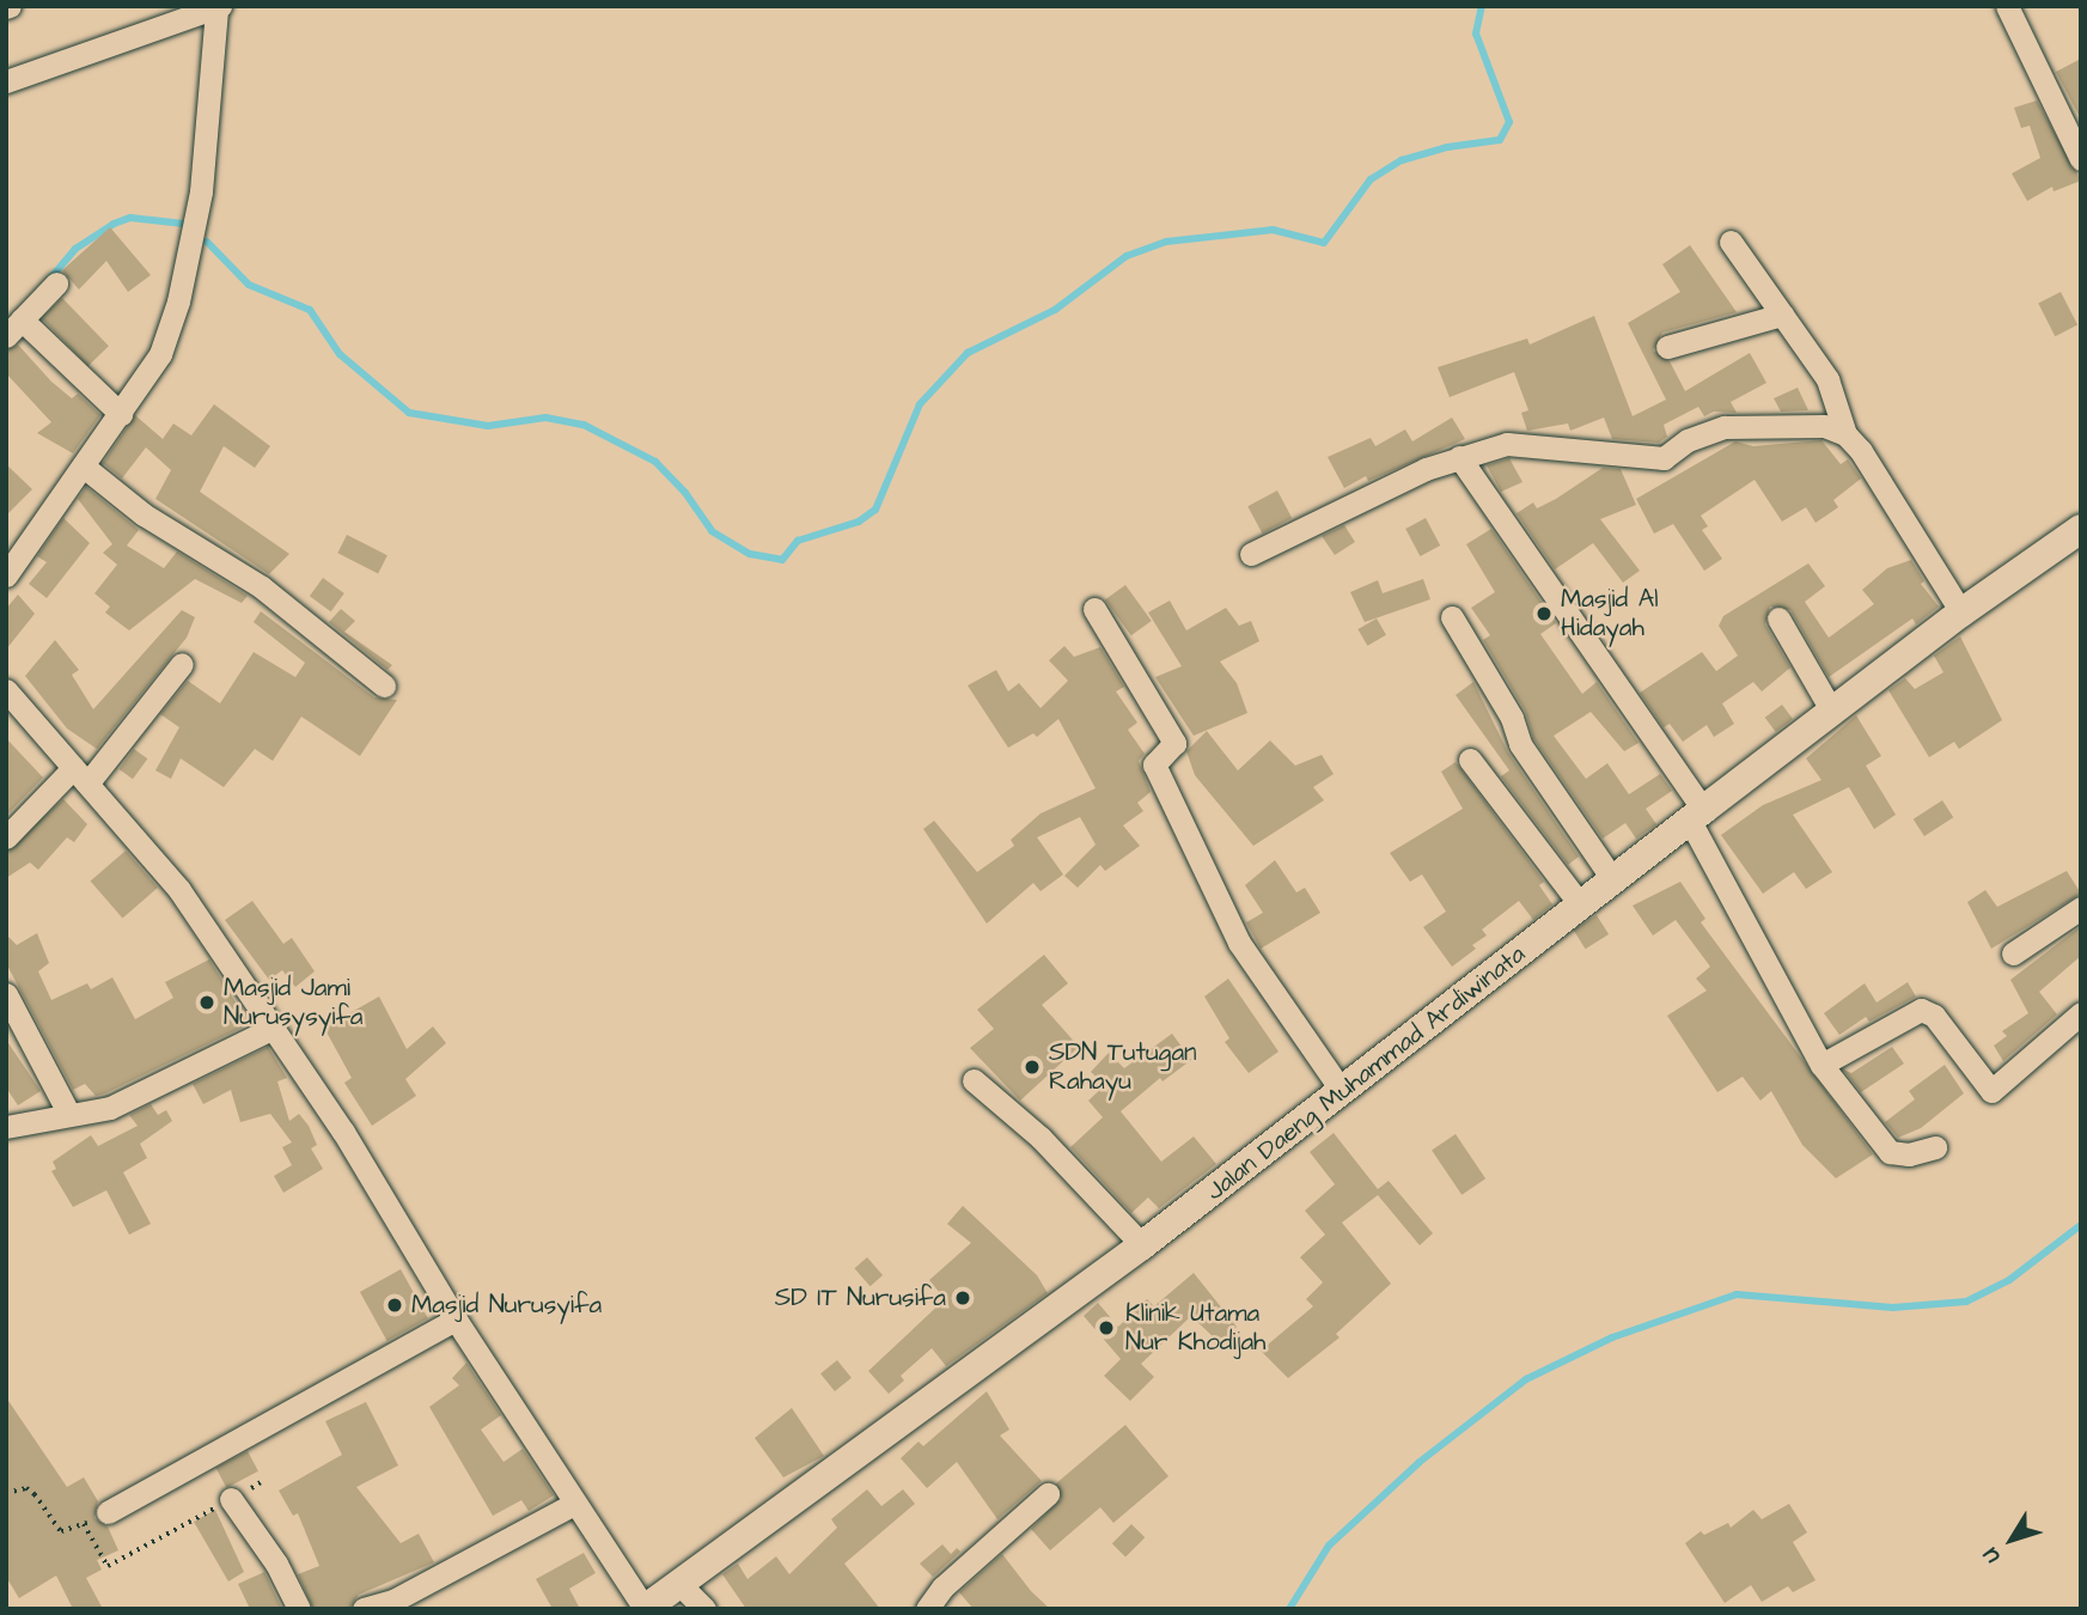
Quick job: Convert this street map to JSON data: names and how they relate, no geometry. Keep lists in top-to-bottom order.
{
  "streets": {
    "main road": ["Jalan Daeng Muhammad Ardiwinata"]
  },
  "places": [
    "Masjid Al Hidayah",
    "Masjid Jami Nurusysyifa",
    "SDN Tutugan Rahayu",
    "SD IT Nurusifa",
    "Masjid Nurusyifa",
    "Klinik Utama Nur Khodijah"
  ],
  "north": "bottom left"
}
